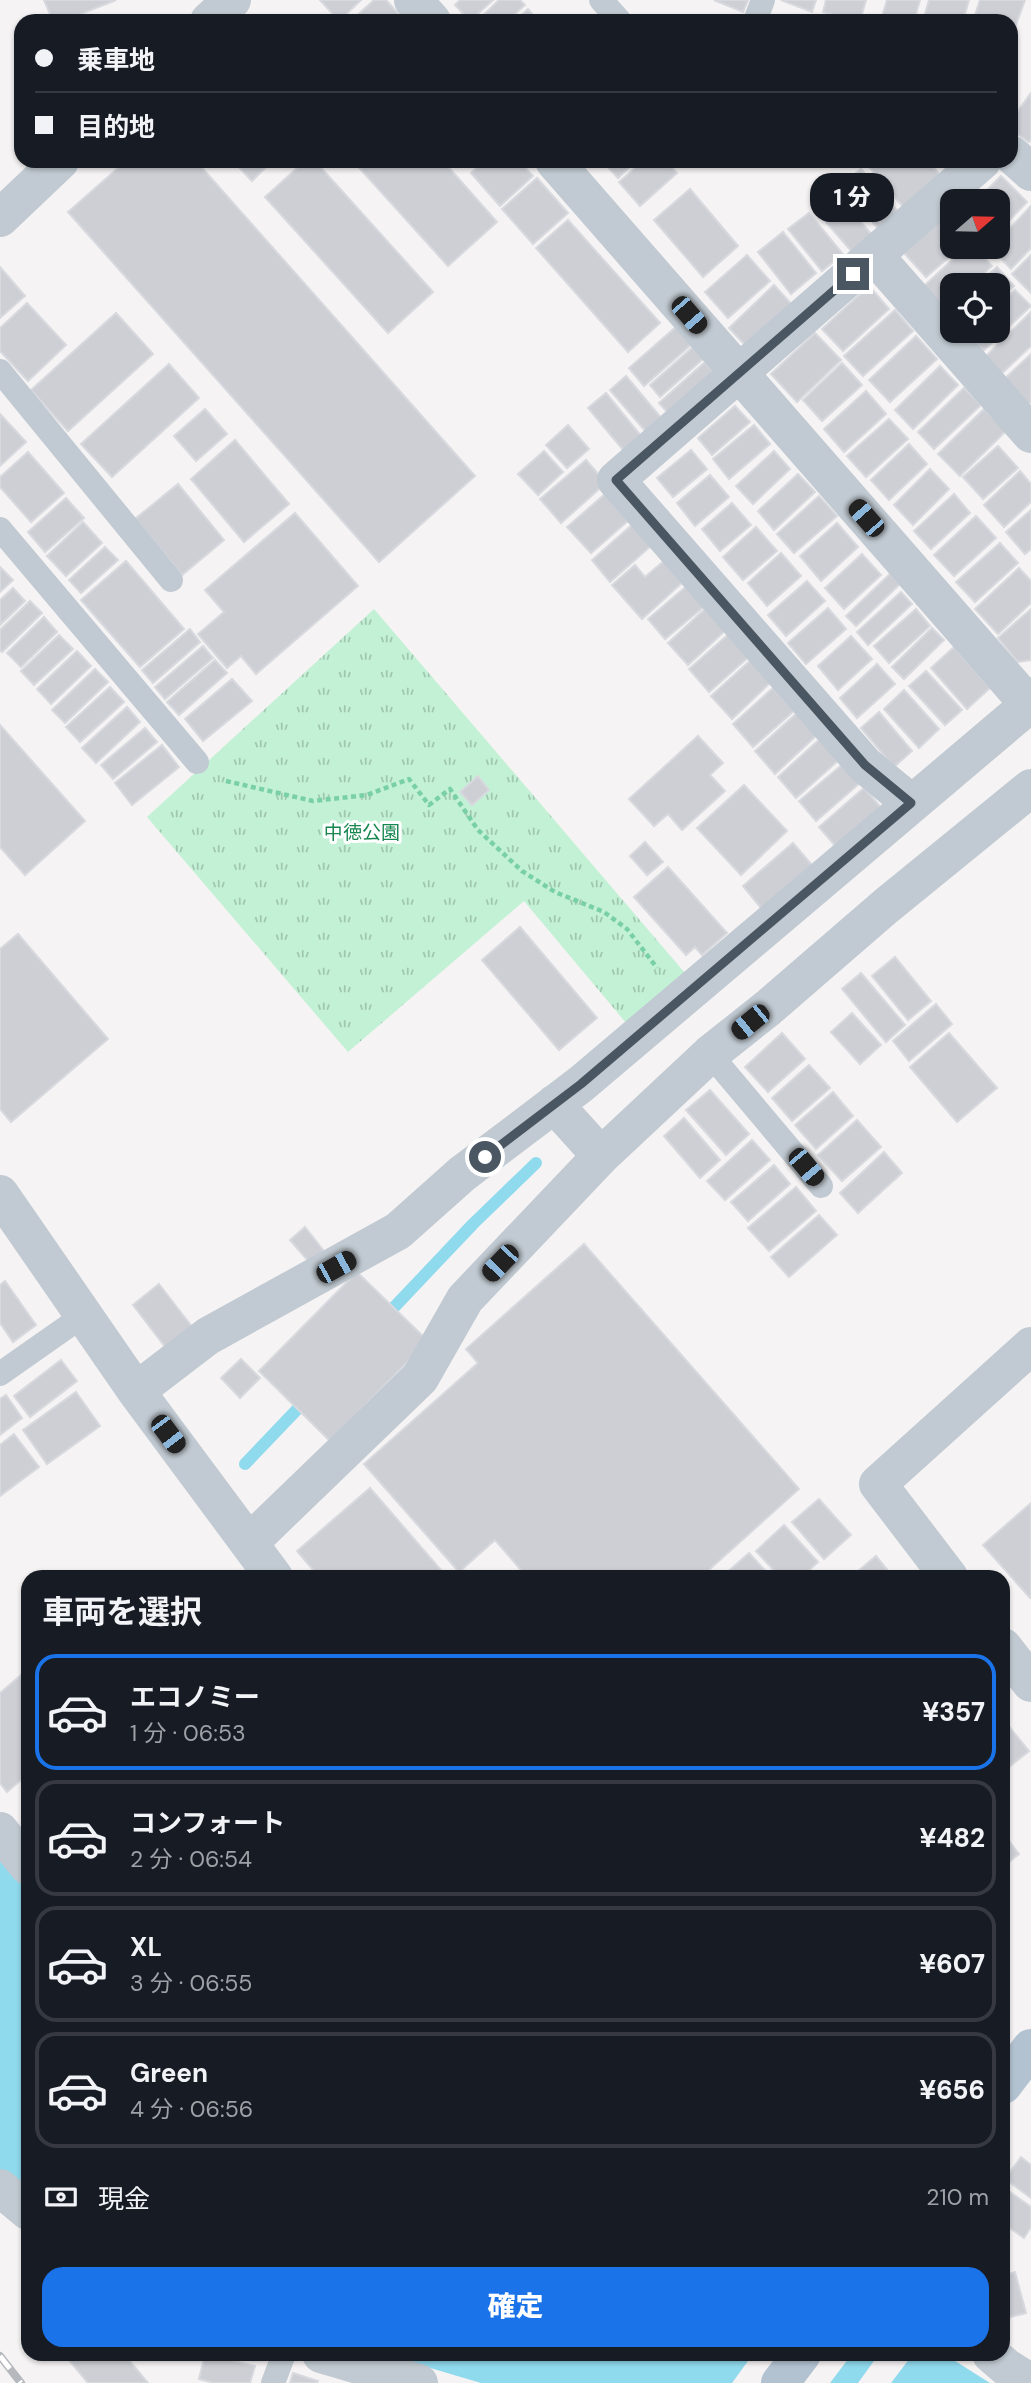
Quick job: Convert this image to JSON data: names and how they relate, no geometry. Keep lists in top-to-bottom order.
{
  "parks": ["中徳公園"],
  "north": "right",
  "page": {
    "banner": ["乗車地", "目的地"],
    "bubble": "1 分",
    "heading": "車両を選択",
    "list": [
      {
        "name": "エコノミー",
        "note": "1 分 · 06:53",
        "value": "¥357"
      },
      {
        "name": "コンフォート",
        "note": "2 分 · 06:54",
        "value": "¥482"
      },
      {
        "name": "XL",
        "note": "3 分 · 06:55",
        "value": "¥607"
      },
      {
        "name": "Green",
        "note": "4 分 · 06:56",
        "value": "¥656"
      }
    ],
    "pay": ["現金", "210 m"],
    "buttons": "確定"
  }
}
